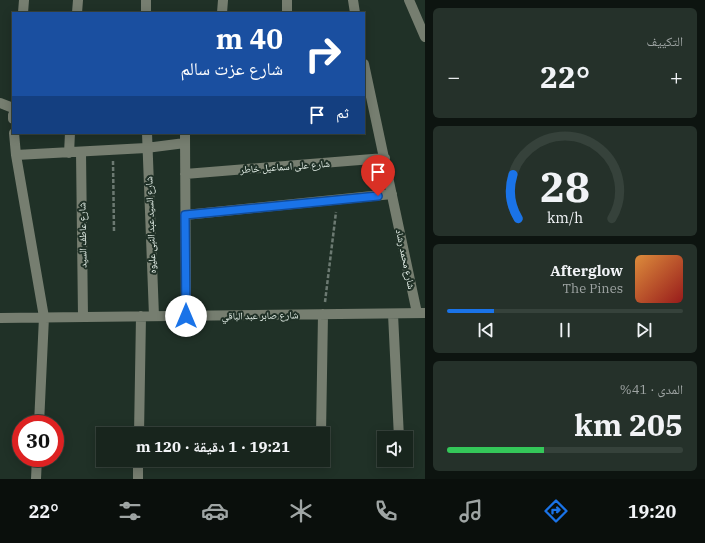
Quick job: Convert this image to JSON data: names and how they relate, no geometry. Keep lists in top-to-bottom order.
{
  "streets": {
    "street": [
      "شارع على اسماعيل خاطر",
      "شارع السيد عبد النبى عليوه",
      "شارع عاطف السيد",
      "شارع محمد رشاد",
      "شارع صابر عبد الباقي"
    ]
  },
  "crossings": [
    ["شارع على اسماعيل خاطر", "شارع محمد رشاد"],
    ["شارع السيد عبد النبى عليوه", "شارع صابر عبد الباقي"],
    ["شارع عاطف السيد", "شارع صابر عبد الباقي"],
    ["شارع محمد رشاد", "شارع صابر عبد الباقي"]
  ],
  "page": {
    "tile": [
      "التكييف",
      ["المدى · 41%", "205 km"]
    ],
    "turn": ["40 m", "شارع عزت سالم"],
    "heat": ["−", "22°", "+"],
    "then": "ثم",
    "song": ["Afterglow", "The Pines"],
    "limit": "30",
    "trip": "19:21 · 1 دقيقة · 120 m",
    "tabs": ["19:20", "22°"],
    "gauge": ["28", "km/h"]
  }
}
